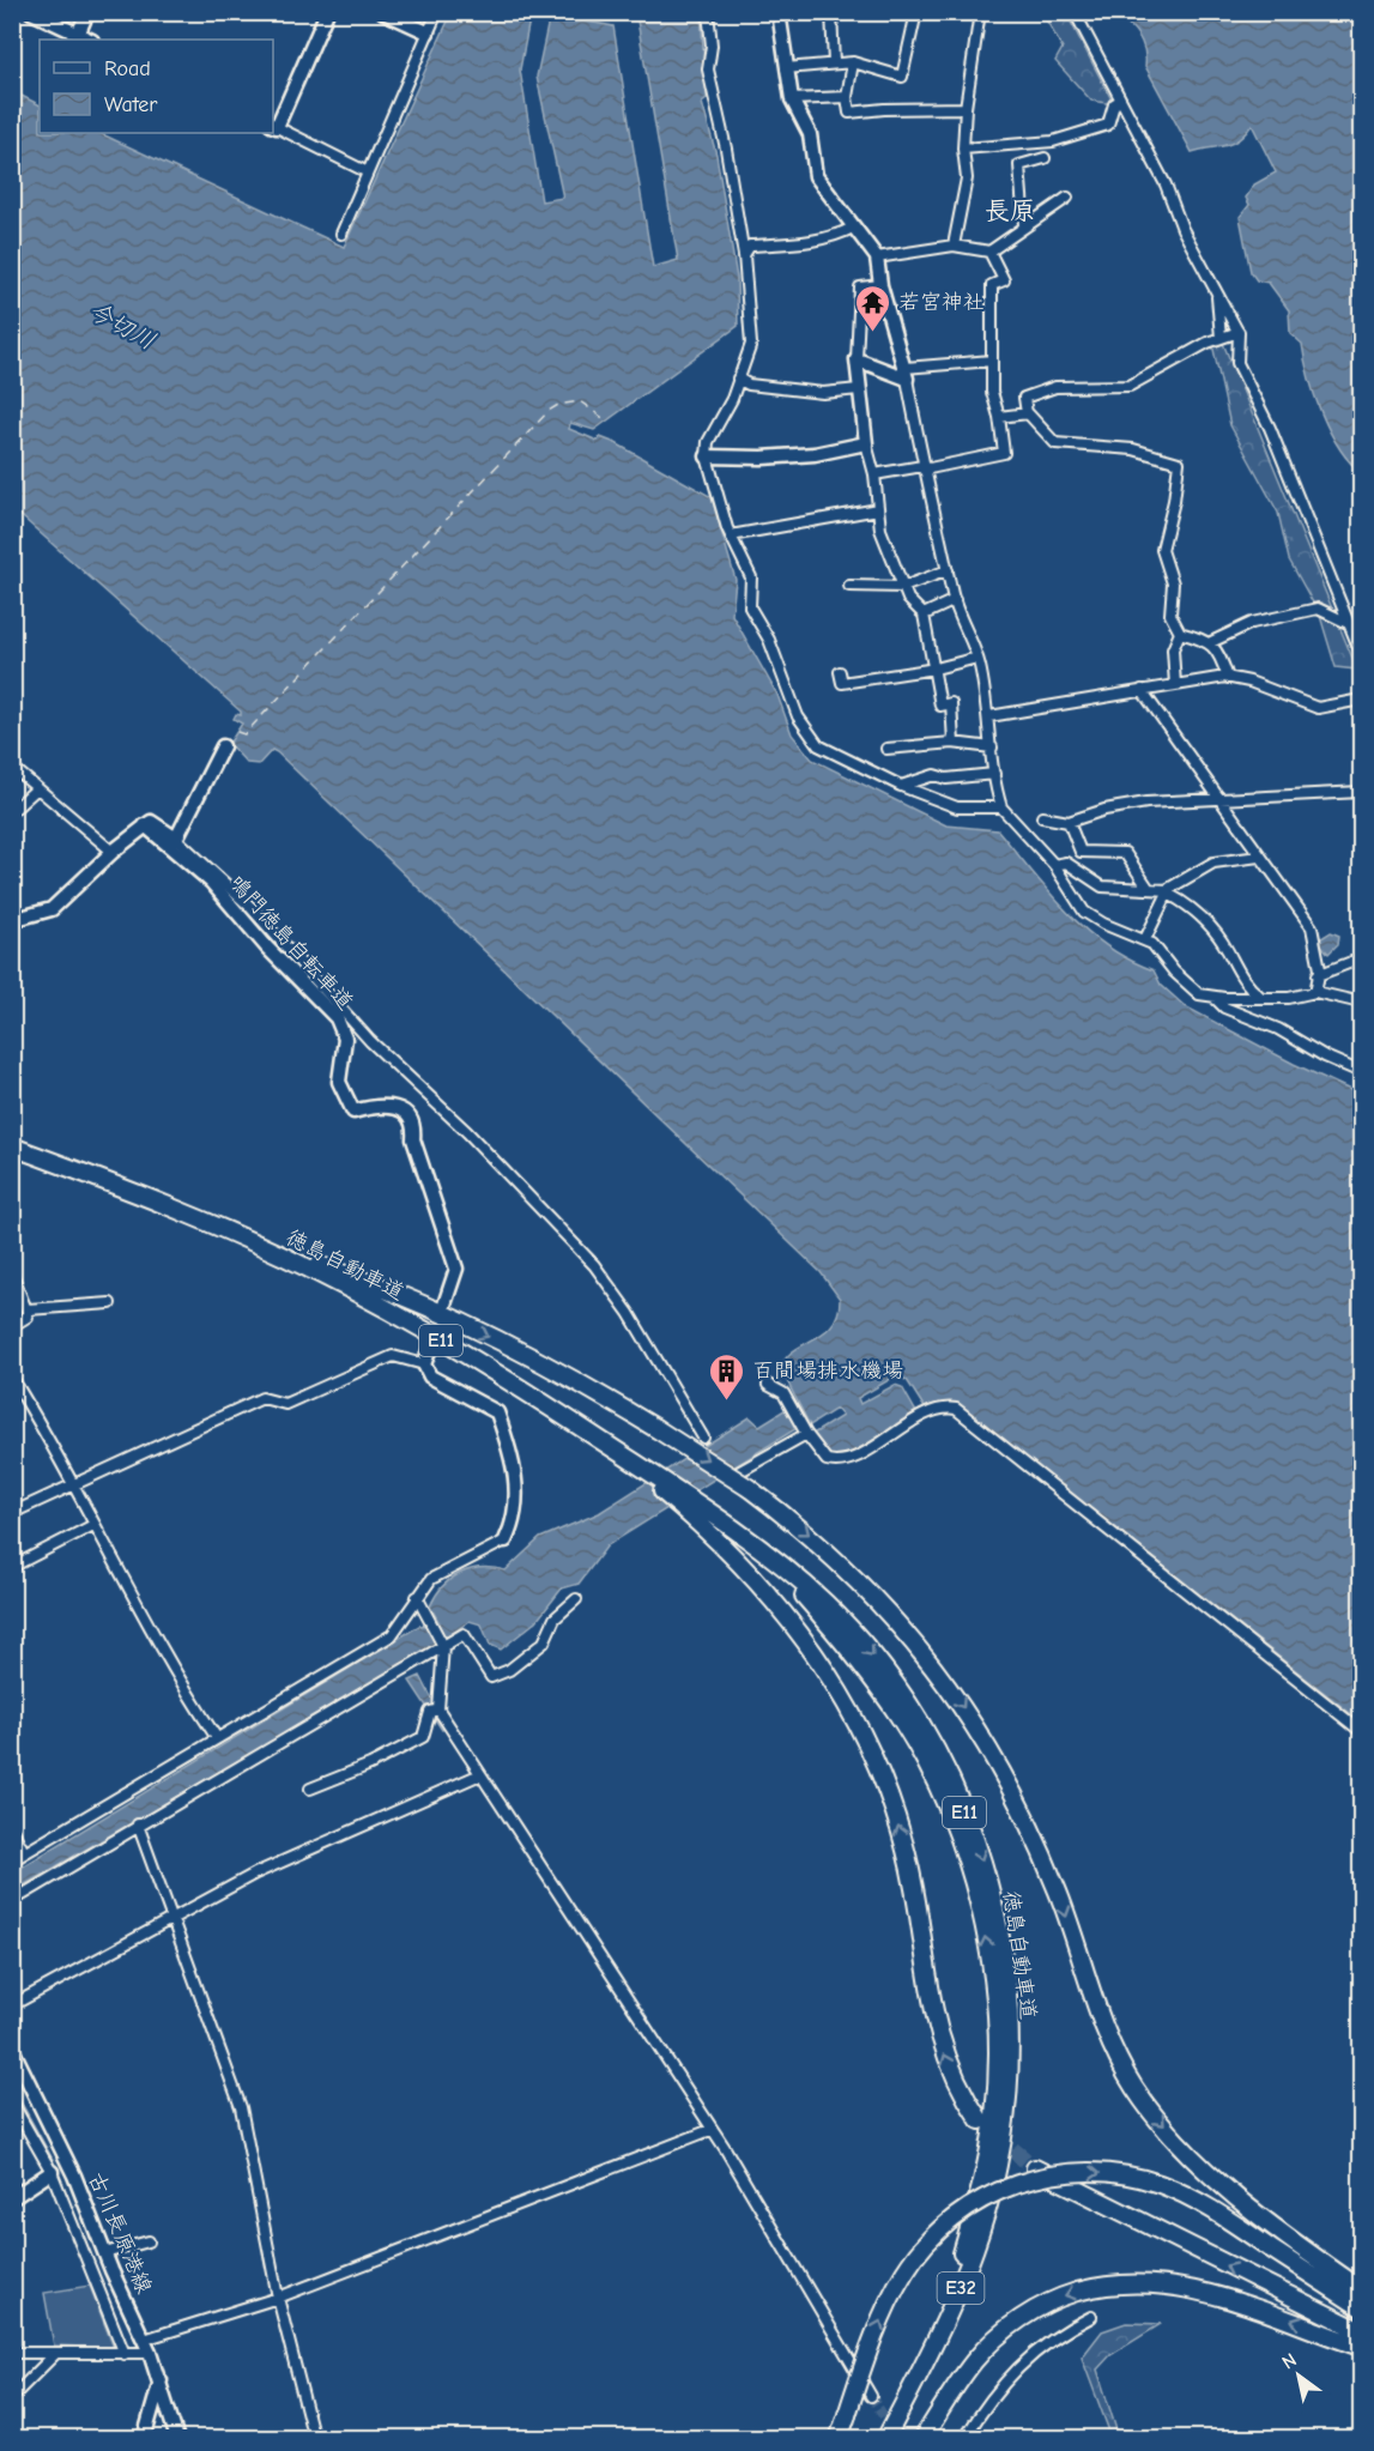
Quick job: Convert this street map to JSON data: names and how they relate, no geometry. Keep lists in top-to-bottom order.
{
  "streets": {
    "highway": ["徳島自動車道", "E11", "E32"],
    "main road": ["鳴門徳島自転車道", "古川長原港線"]
  },
  "districts": ["長原"],
  "water": ["今切川"],
  "places": {
    "temple": ["若宮神社"],
    "building": ["百間場排水機場"]
  },
  "legend": ["Road", "Water"],
  "north": "top left"
}
